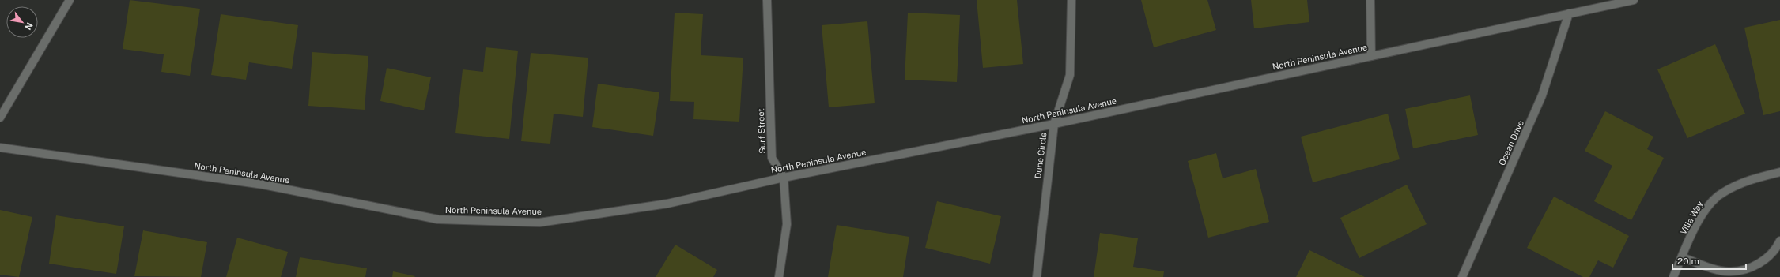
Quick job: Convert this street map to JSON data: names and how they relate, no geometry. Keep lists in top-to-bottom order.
{
  "streets": {
    "street": [
      "North Peninsula Avenue",
      "Surf Street",
      "Ocean Drive",
      "Dune Circle",
      "Villa Way"
    ]
  },
  "crossings": [
    ["North Peninsula Avenue", "Surf Street"],
    ["North Peninsula Avenue", "Ocean Drive"],
    ["North Peninsula Avenue", "Dune Circle"]
  ],
  "scale_bar": "20 m",
  "north": "bottom right"
}
